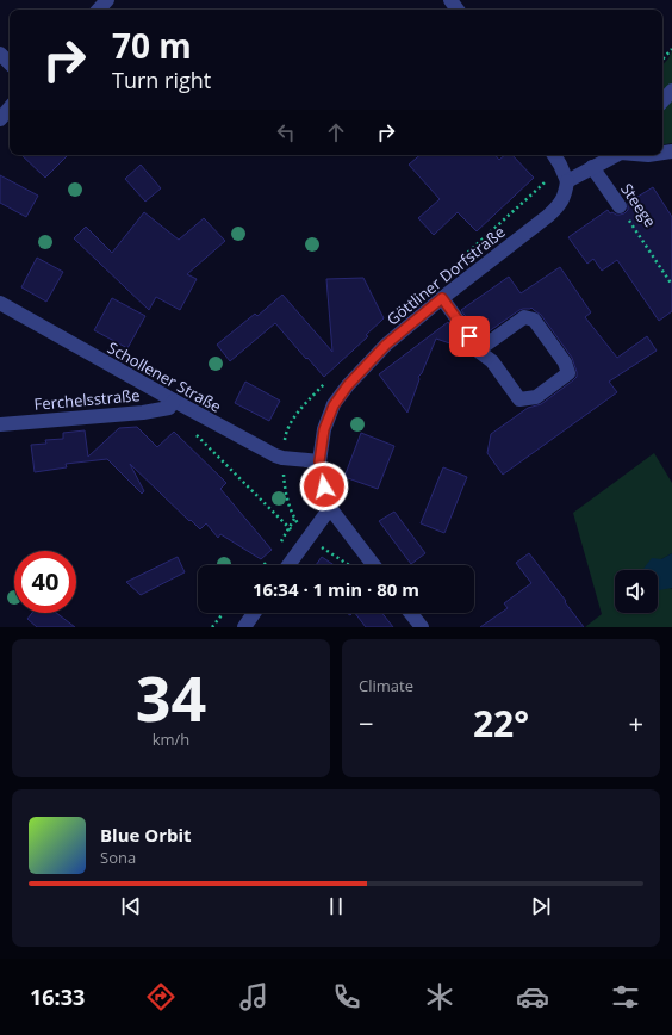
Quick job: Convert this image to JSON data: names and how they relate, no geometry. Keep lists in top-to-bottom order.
{
  "streets": {
    "street": [
      "Steege",
      "Göttliner Dorfstraße",
      "Schollener Straße",
      "Ferchelsstraße"
    ]
  },
  "crossings": [
    ["Göttliner Dorfstraße", "Schollener Straße"],
    ["Schollener Straße", "Ferchelsstraße"]
  ],
  "page": {
    "turn": ["70 m", "Turn right"],
    "limit": "40",
    "trip": "16:34 · 1 min · 80 m",
    "tile": [
      ["34", "km/h"],
      "Climate"
    ],
    "heat": ["−", "22°", "+"],
    "song": ["Blue Orbit", "Sona"],
    "tabs": "16:33"
  }
}
